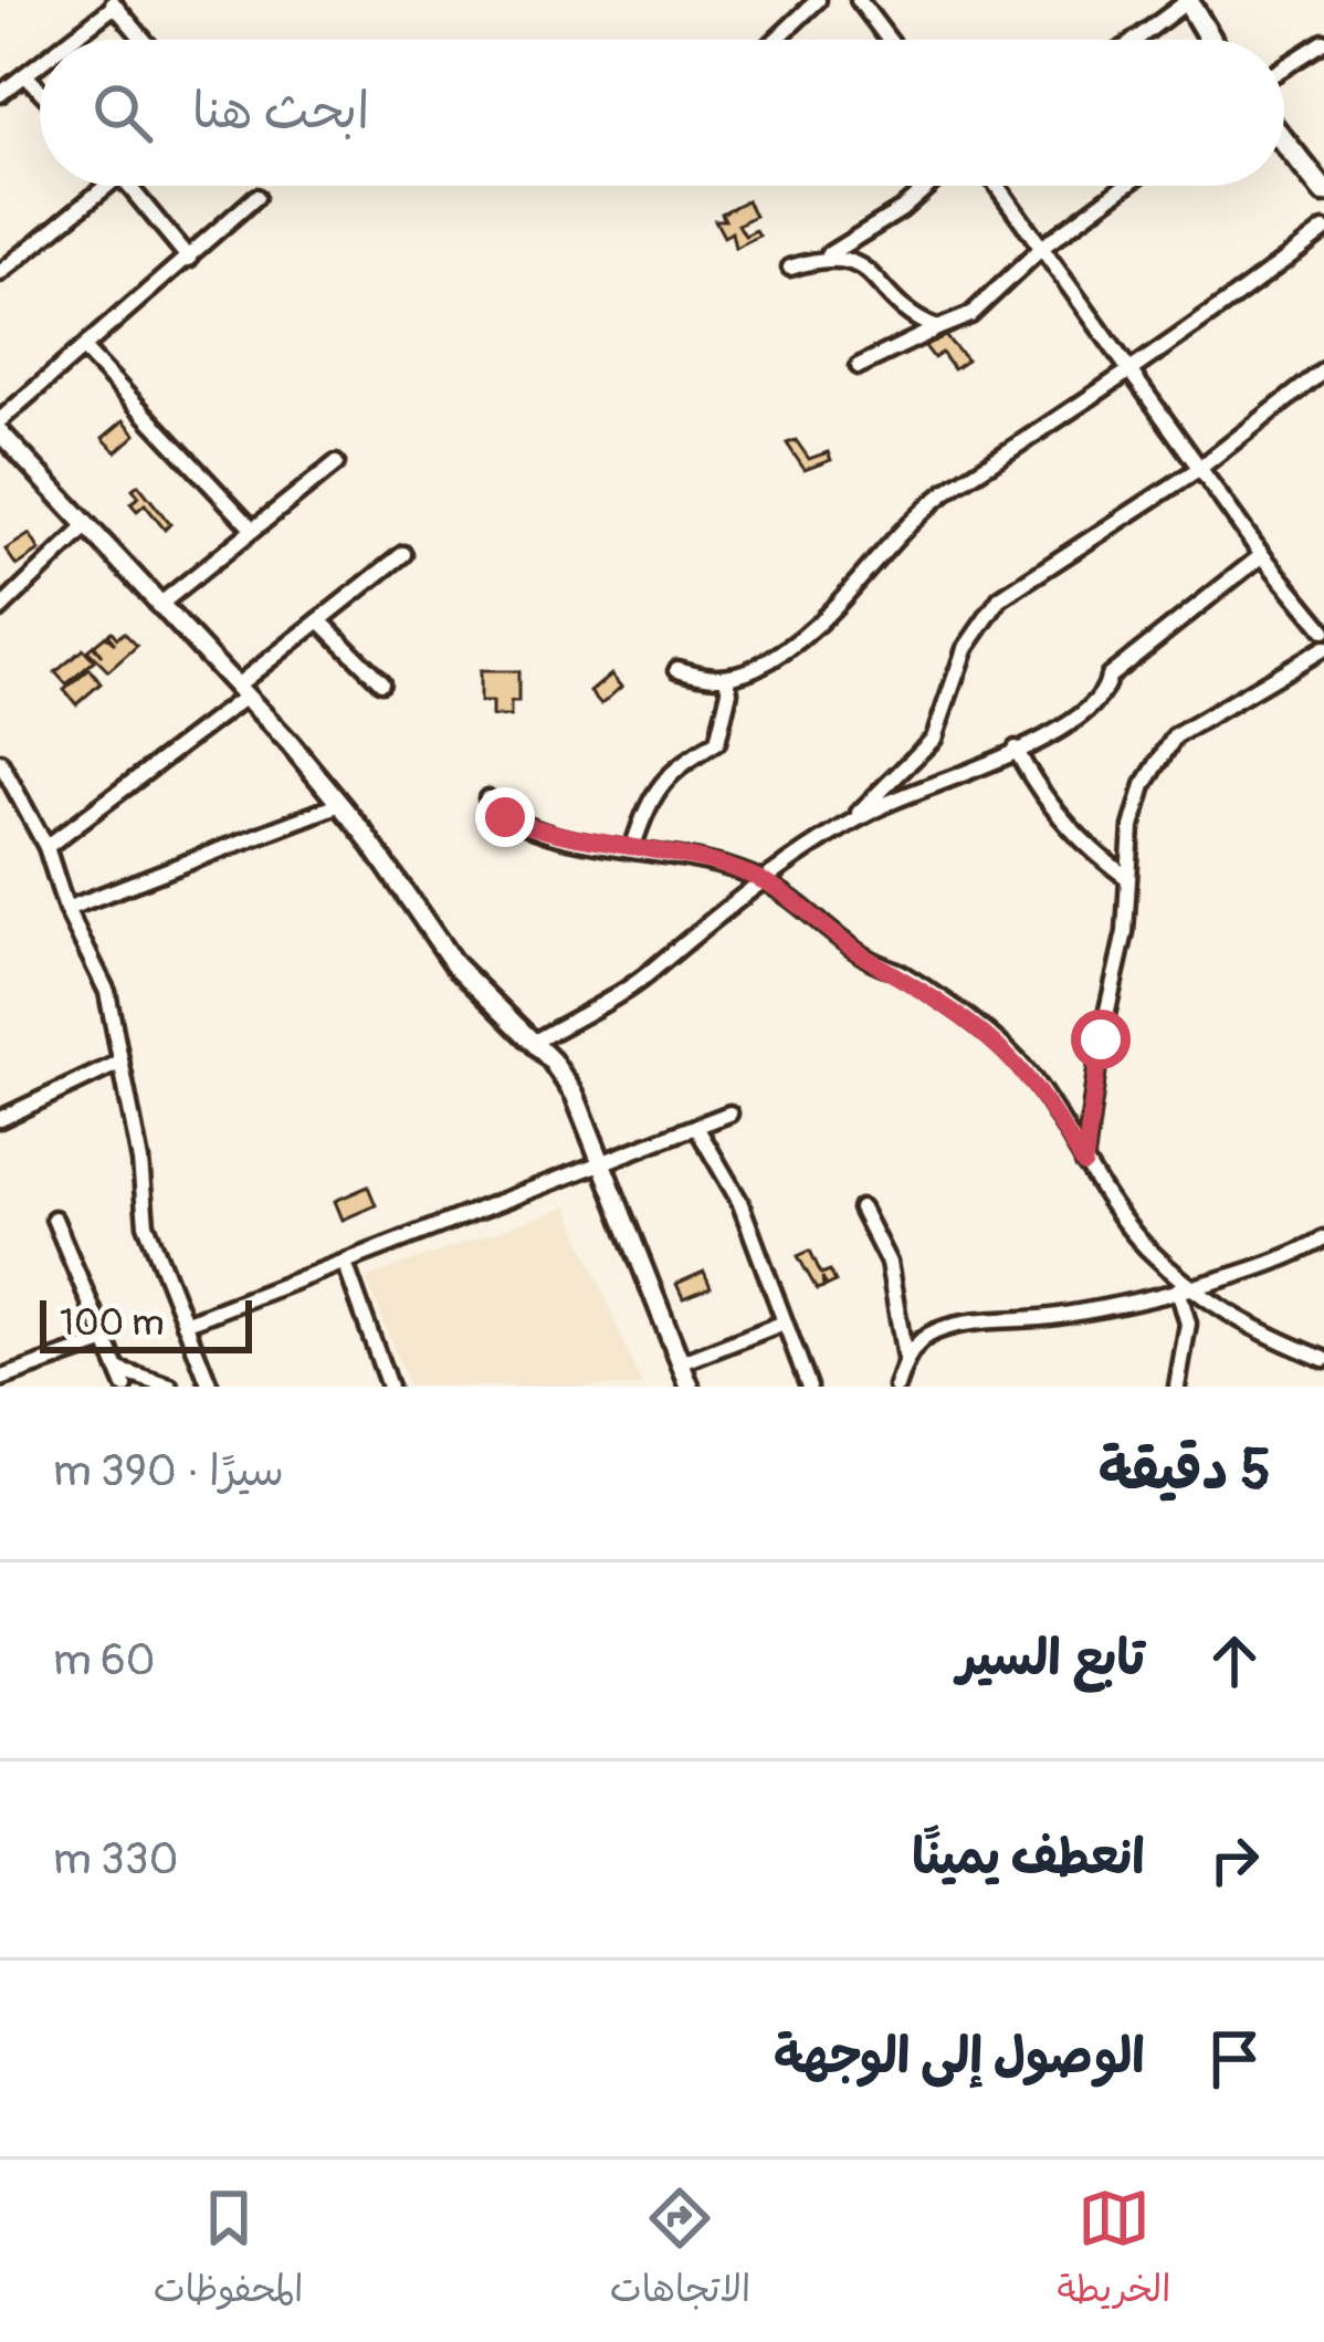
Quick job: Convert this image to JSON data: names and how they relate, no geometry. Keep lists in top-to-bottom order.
{
  "scale_bar": "100 m",
  "page": {
    "search": "ابحث هنا",
    "scale": "100 m",
    "heading": ["5 دقيقة", "سيرًا · 390 m"],
    "list": [
      ["تابع السير", "60 m"],
      ["انعطف يمينًا", "330 m"],
      "الوصول إلى الوجهة"
    ],
    "nav": ["الخريطة", "الاتجاهات", "المحفوظات"]
  }
}
